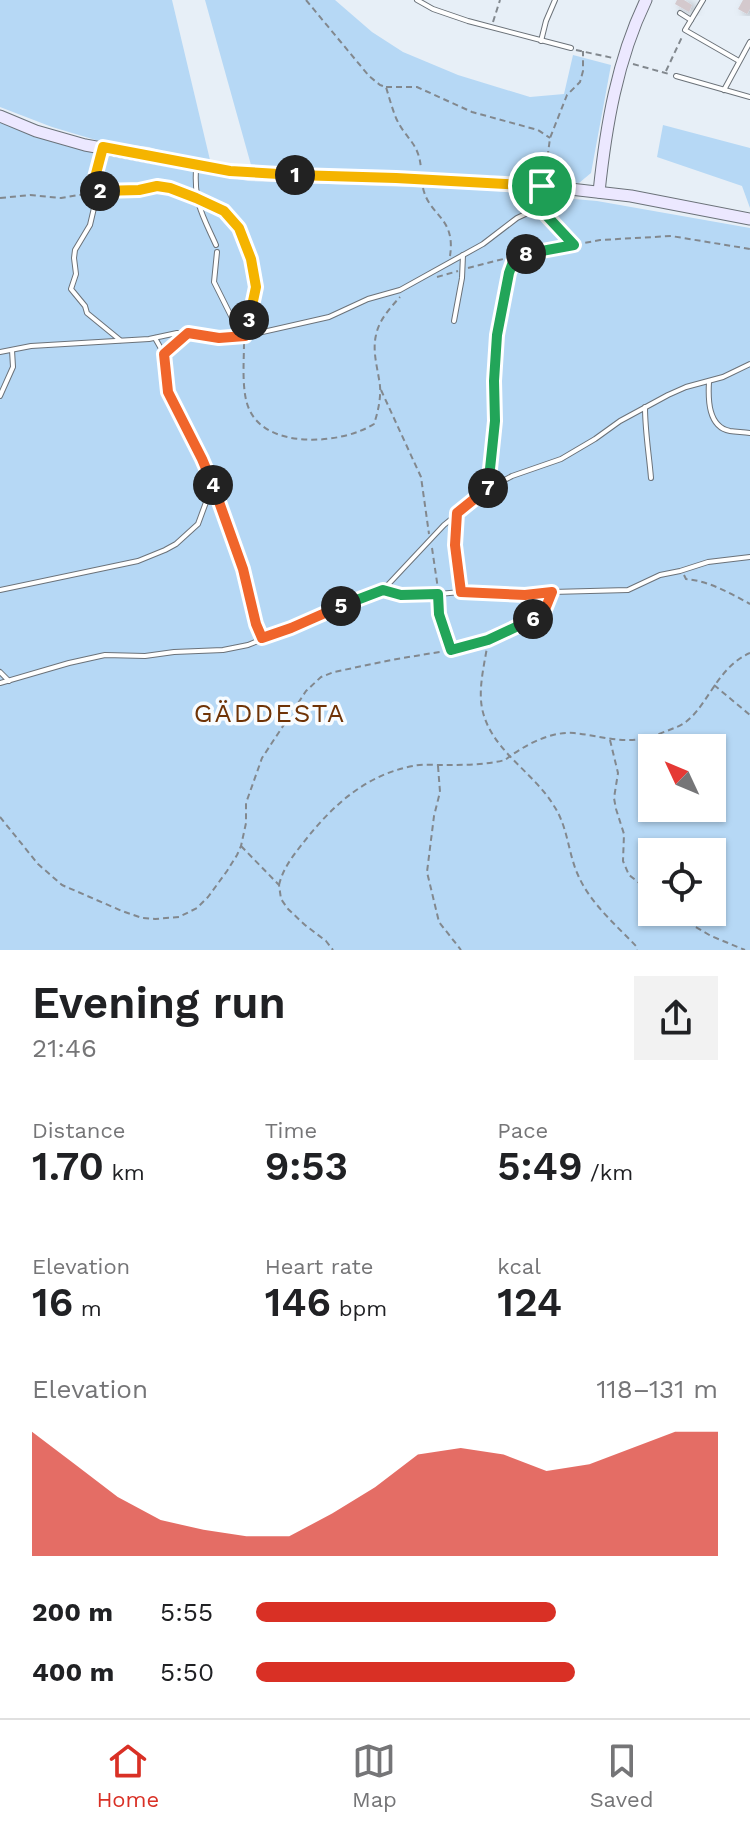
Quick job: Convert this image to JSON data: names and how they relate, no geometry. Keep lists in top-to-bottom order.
{
  "districts": ["GÄDDESTA"],
  "north": "top left",
  "page": {
    "pins": [
      "1",
      "2",
      "8",
      "3",
      "4",
      "7",
      "5",
      "6"
    ],
    "heading": ["Evening run", "21:46"],
    "stats": [
      ["Distance", "1.70 km"],
      ["Time", "9:53"],
      ["Pace", "5:49 /km"],
      ["Elevation", "16 m"],
      ["Heart rate", "146 bpm"],
      ["kcal", "124"]
    ],
    "chart": ["Elevation", "118–131 m"],
    "list": [
      {
        "name": "200 m",
        "note": "5:55"
      },
      {
        "name": "400 m",
        "note": "5:50"
      }
    ],
    "tabs": ["Home", "Map", "Saved"]
  }
}
